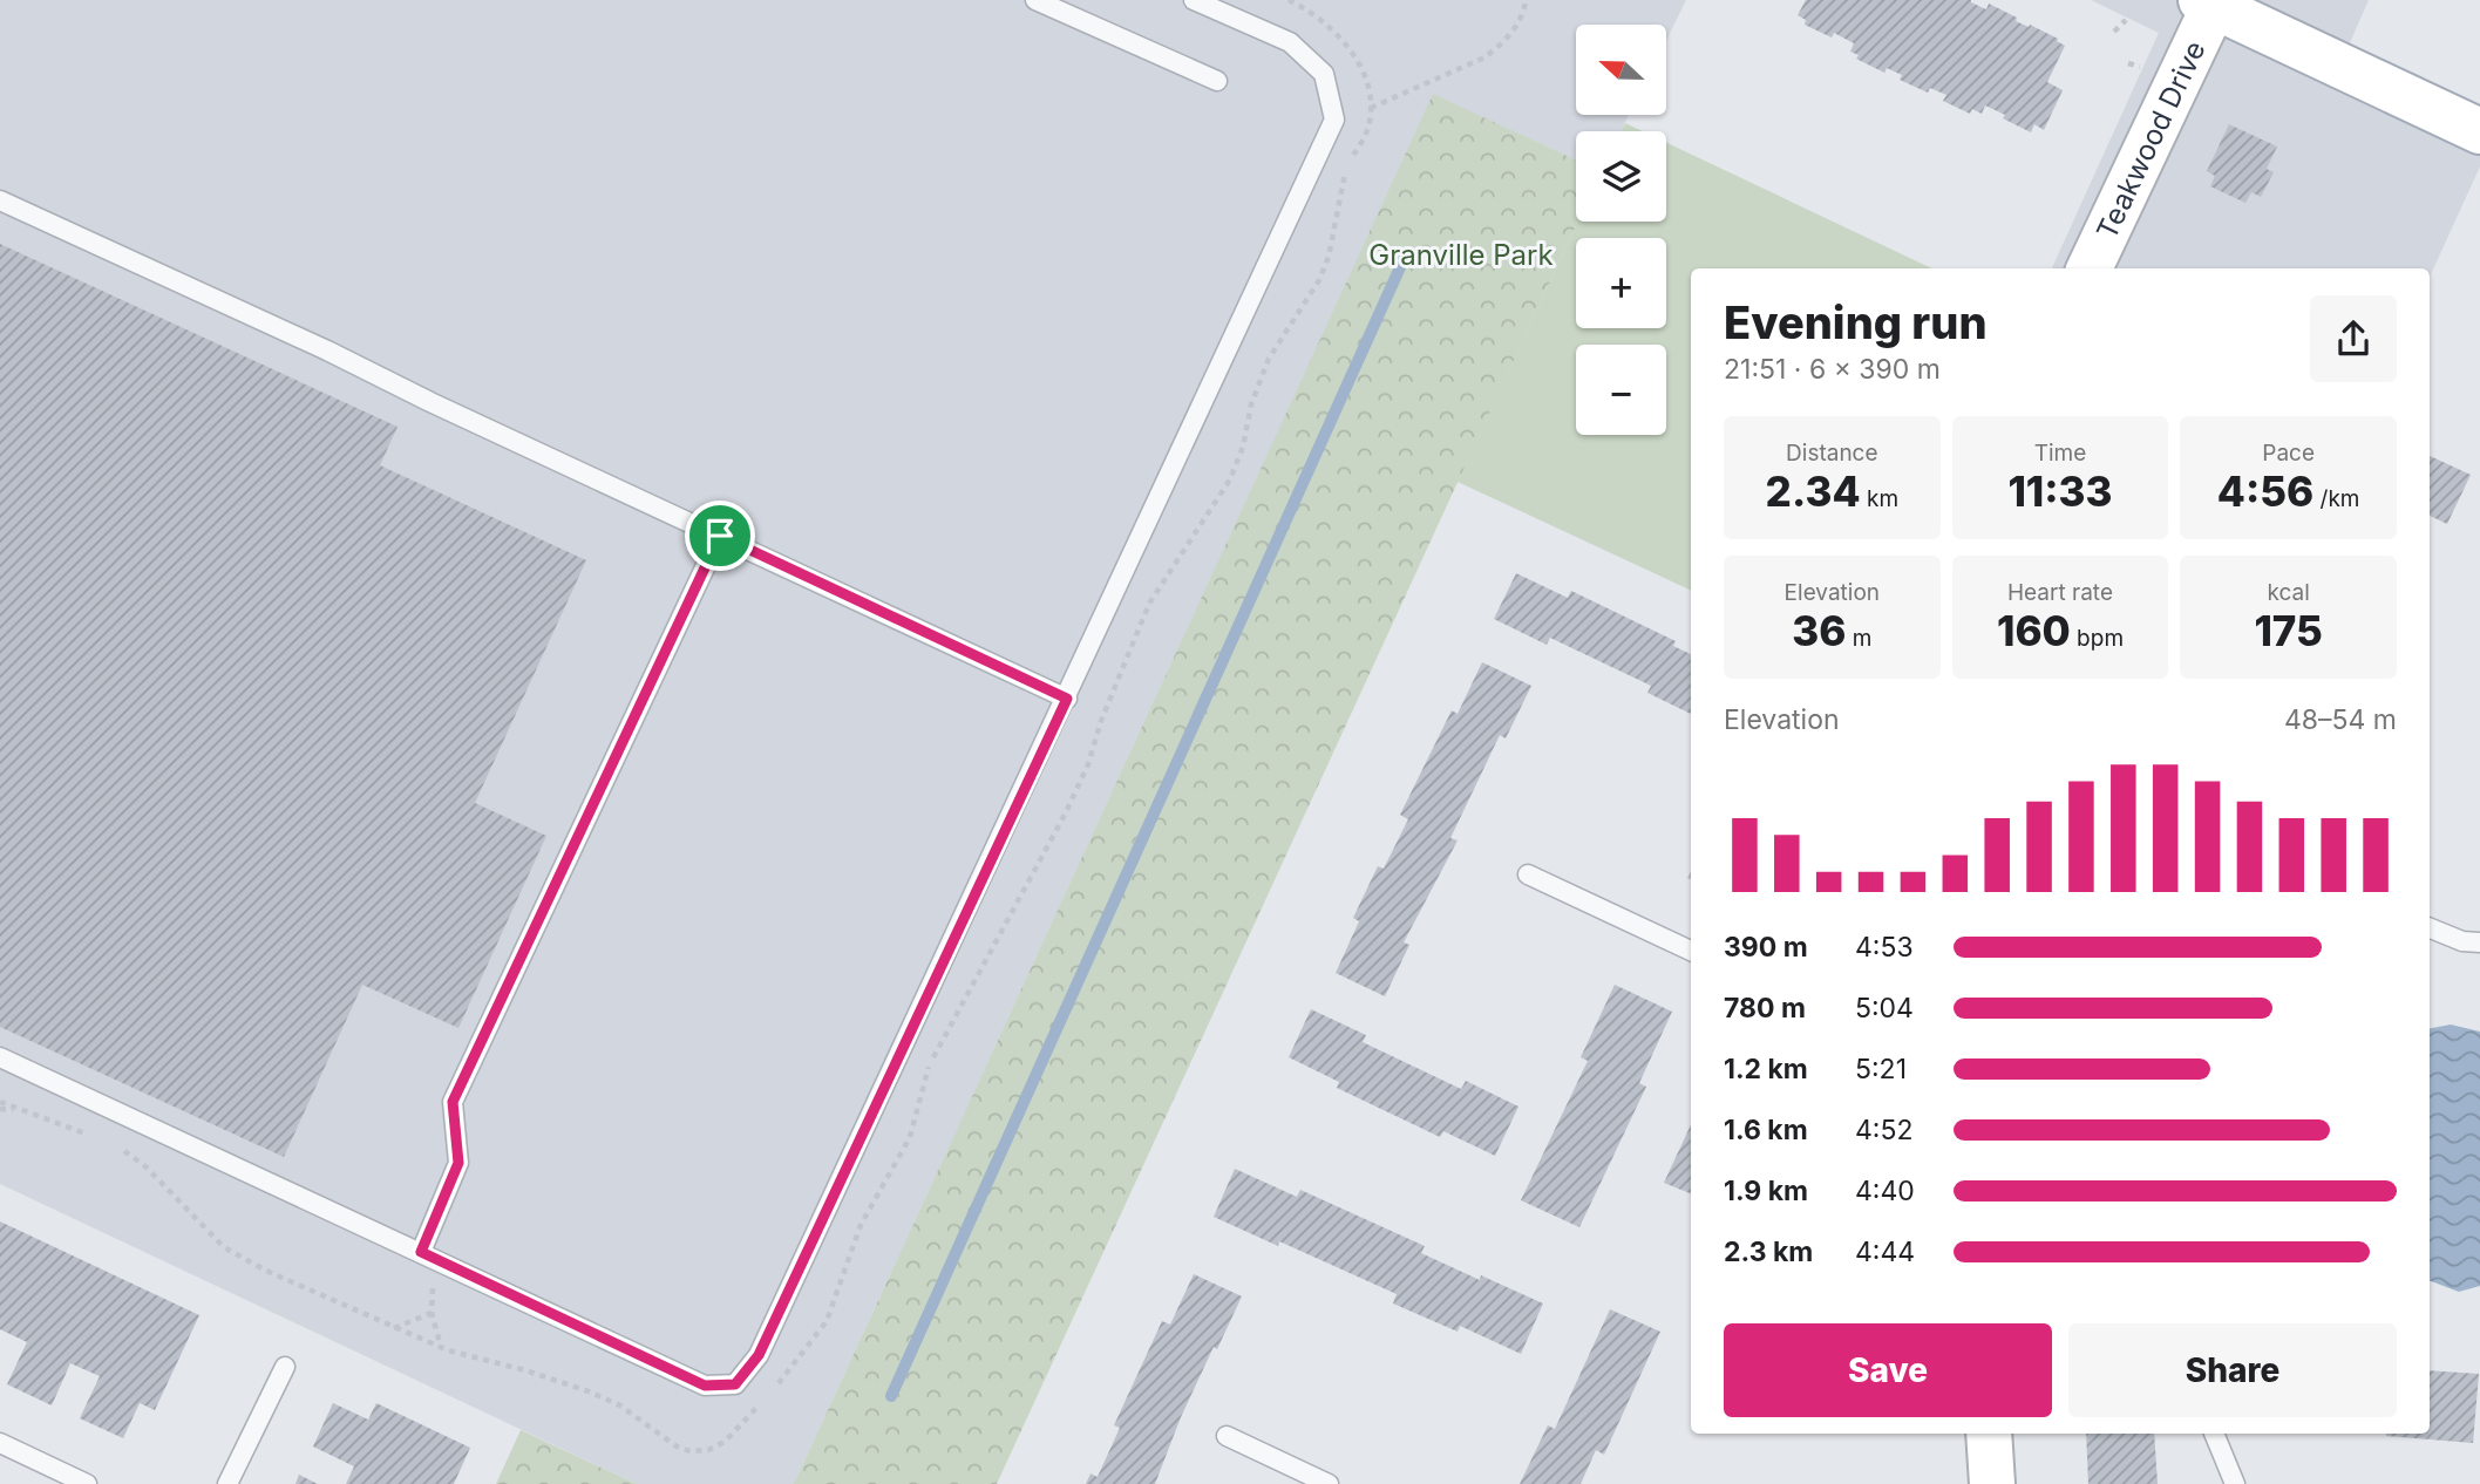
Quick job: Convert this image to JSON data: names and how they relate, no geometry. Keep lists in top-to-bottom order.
{
  "streets": {
    "street": ["Teakwood Drive"]
  },
  "parks": ["Granville Park"],
  "north": "left",
  "page": {
    "map_buttons": ["+", "−"],
    "heading": ["Evening run", "21:51 · 6 × 390 m"],
    "stats": [
      ["Distance", "2.34 km"],
      ["Time", "11:33"],
      ["Pace", "4:56 /km"],
      ["Elevation", "36 m"],
      ["Heart rate", "160 bpm"],
      ["kcal", "175"]
    ],
    "chart": ["Elevation", "48–54 m"],
    "list": [
      {
        "name": "390 m",
        "note": "4:53"
      },
      {
        "name": "780 m",
        "note": "5:04"
      },
      {
        "name": "1.2 km",
        "note": "5:21"
      },
      {
        "name": "1.6 km",
        "note": "4:52"
      },
      {
        "name": "1.9 km",
        "note": "4:40"
      },
      {
        "name": "2.3 km",
        "note": "4:44"
      }
    ],
    "buttons": ["Save", "Share"]
  }
}
